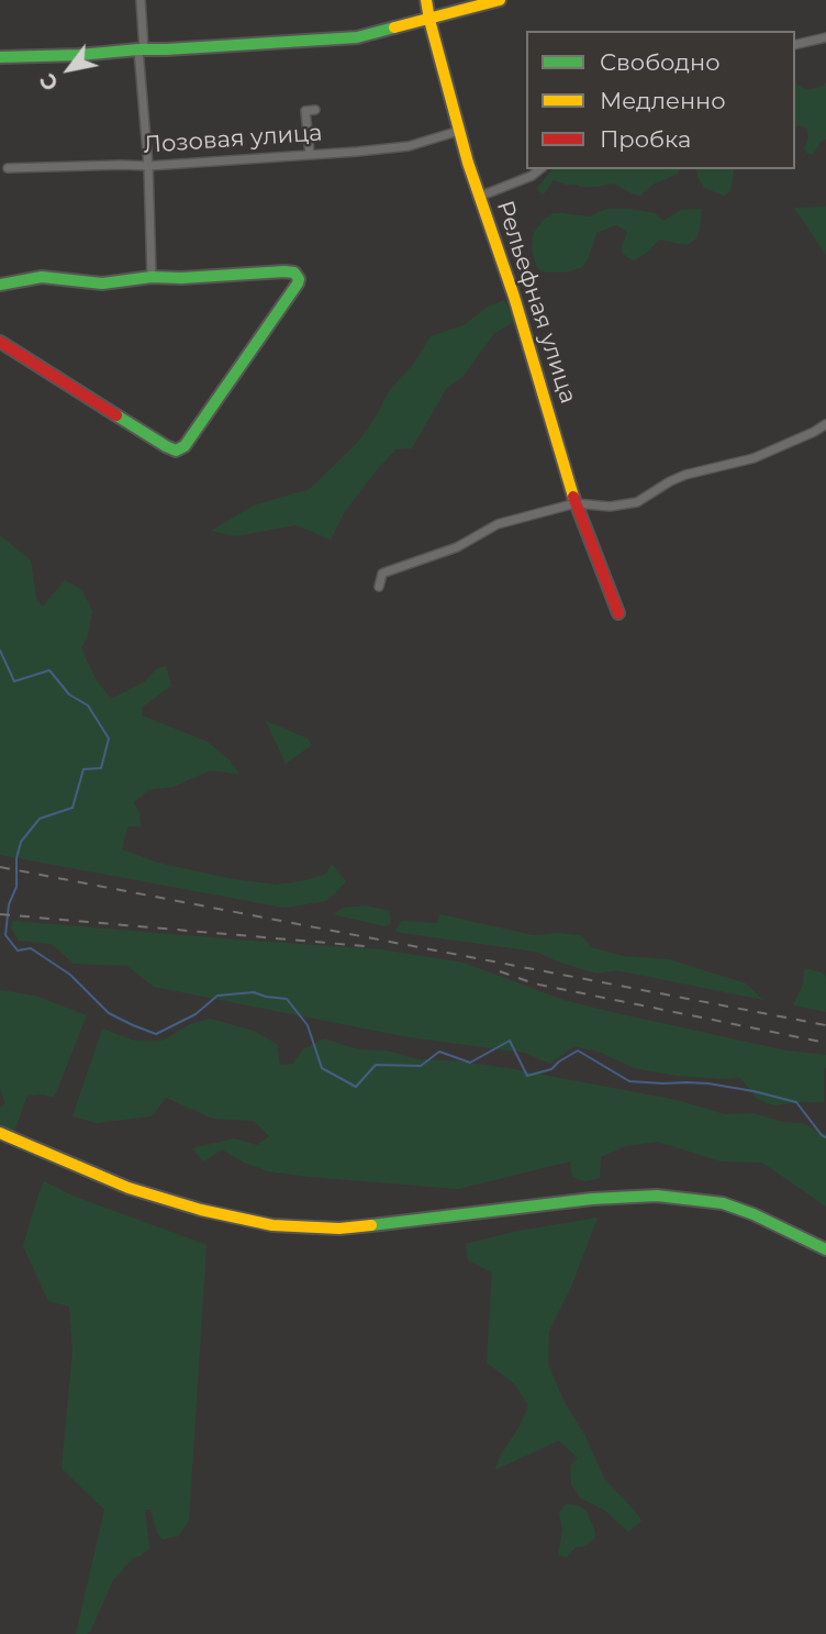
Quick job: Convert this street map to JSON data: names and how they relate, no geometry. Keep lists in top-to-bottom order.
{
  "streets": {
    "street": ["Лозовая улица", "Рельефная улица"]
  },
  "crossings": [
    ["Лозовая улица", "Рельефная улица"]
  ],
  "legend": ["Свободно", "Медленно", "Пробка"],
  "north": "bottom left"
}
